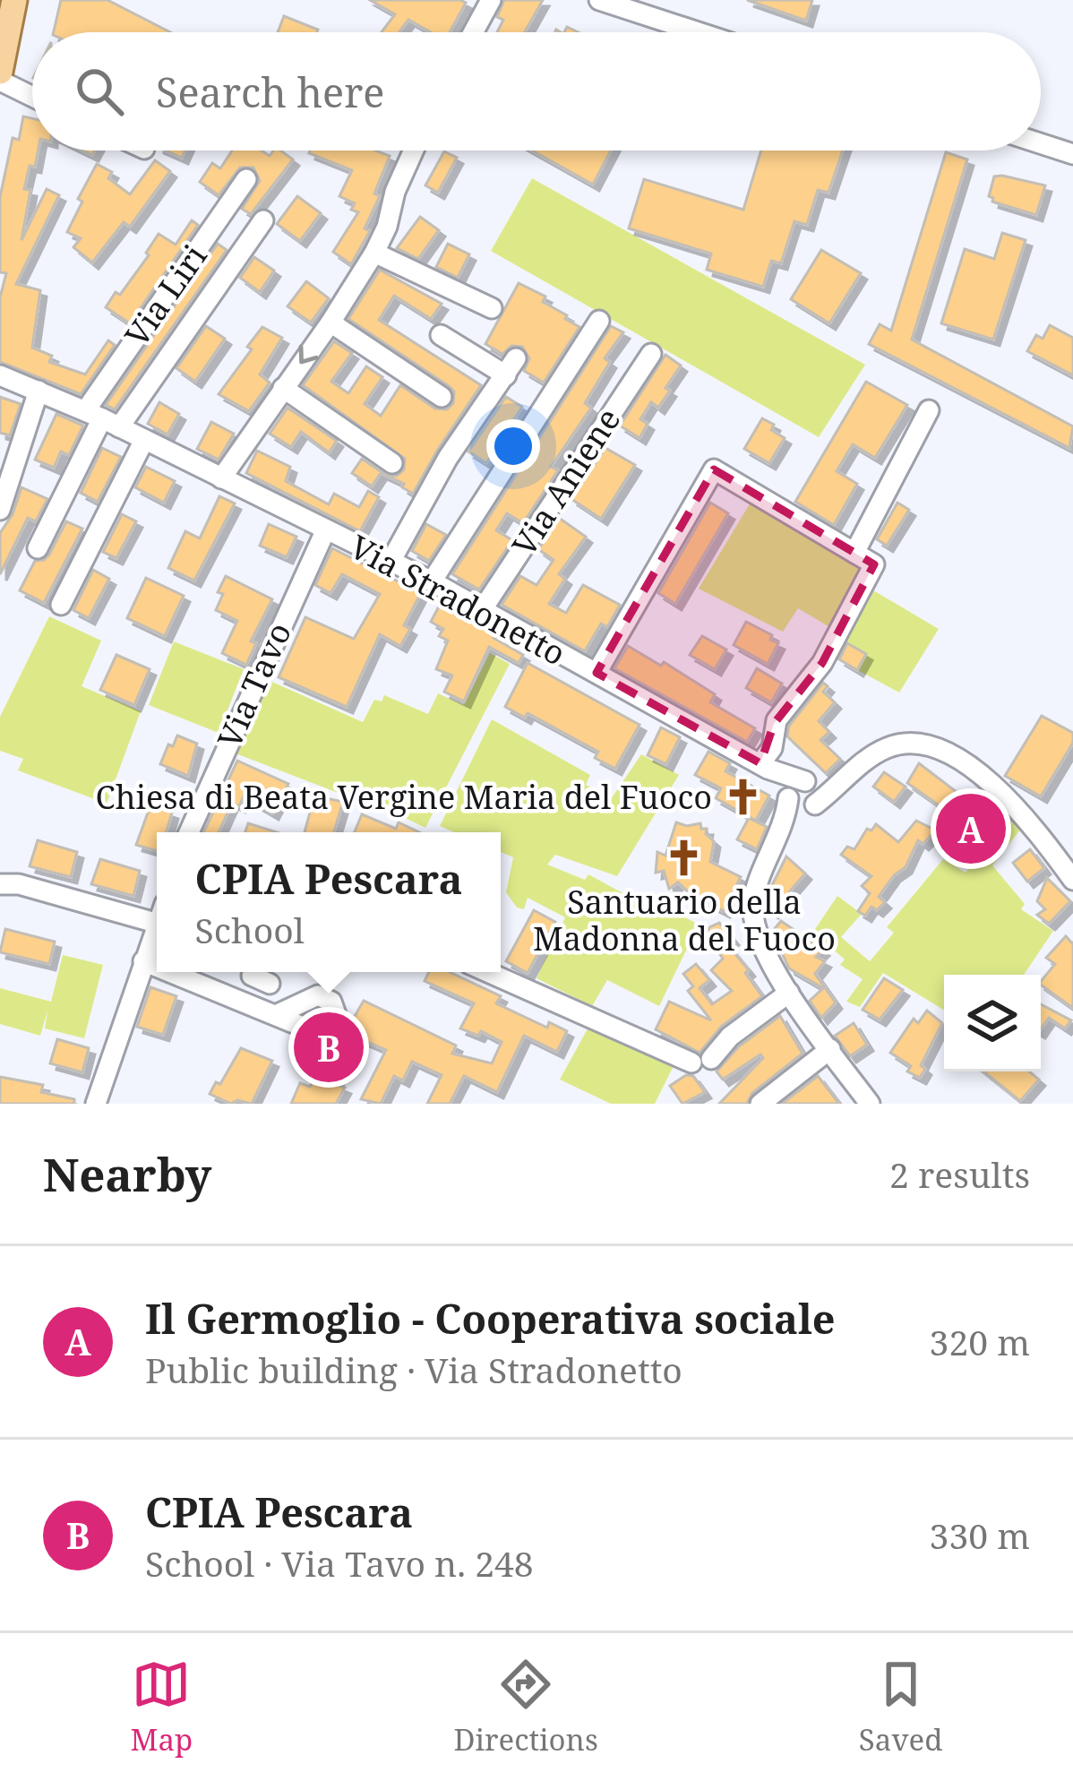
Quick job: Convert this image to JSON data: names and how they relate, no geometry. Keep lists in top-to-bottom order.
{
  "streets": {
    "street": [
      "Via Liri",
      "Via Aniene",
      "Via Stradonetto",
      "Via Tavo"
    ]
  },
  "crossings": [
    ["Via Liri", "Via Stradonetto"],
    ["Via Aniene", "Via Stradonetto"],
    ["Via Stradonetto", "Via Tavo"]
  ],
  "places": {
    "church": ["Chiesa di Beata Vergine Maria del Fuoco", "Santuario della Madonna del Fuoco"]
  },
  "page": {
    "search": "Search here",
    "pins": ["A", "B"],
    "popup": ["CPIA Pescara", "School"],
    "heading": ["Nearby", "2 results"],
    "list": [
      {
        "mark": "A",
        "name": "Il Germoglio - Cooperativa sociale",
        "note": "Public building · Via Stradonetto",
        "value": "320 m"
      },
      {
        "mark": "B",
        "name": "CPIA Pescara",
        "note": "School · Via Tavo n. 248",
        "value": "330 m"
      }
    ],
    "nav": ["Map", "Directions", "Saved"]
  }
}
